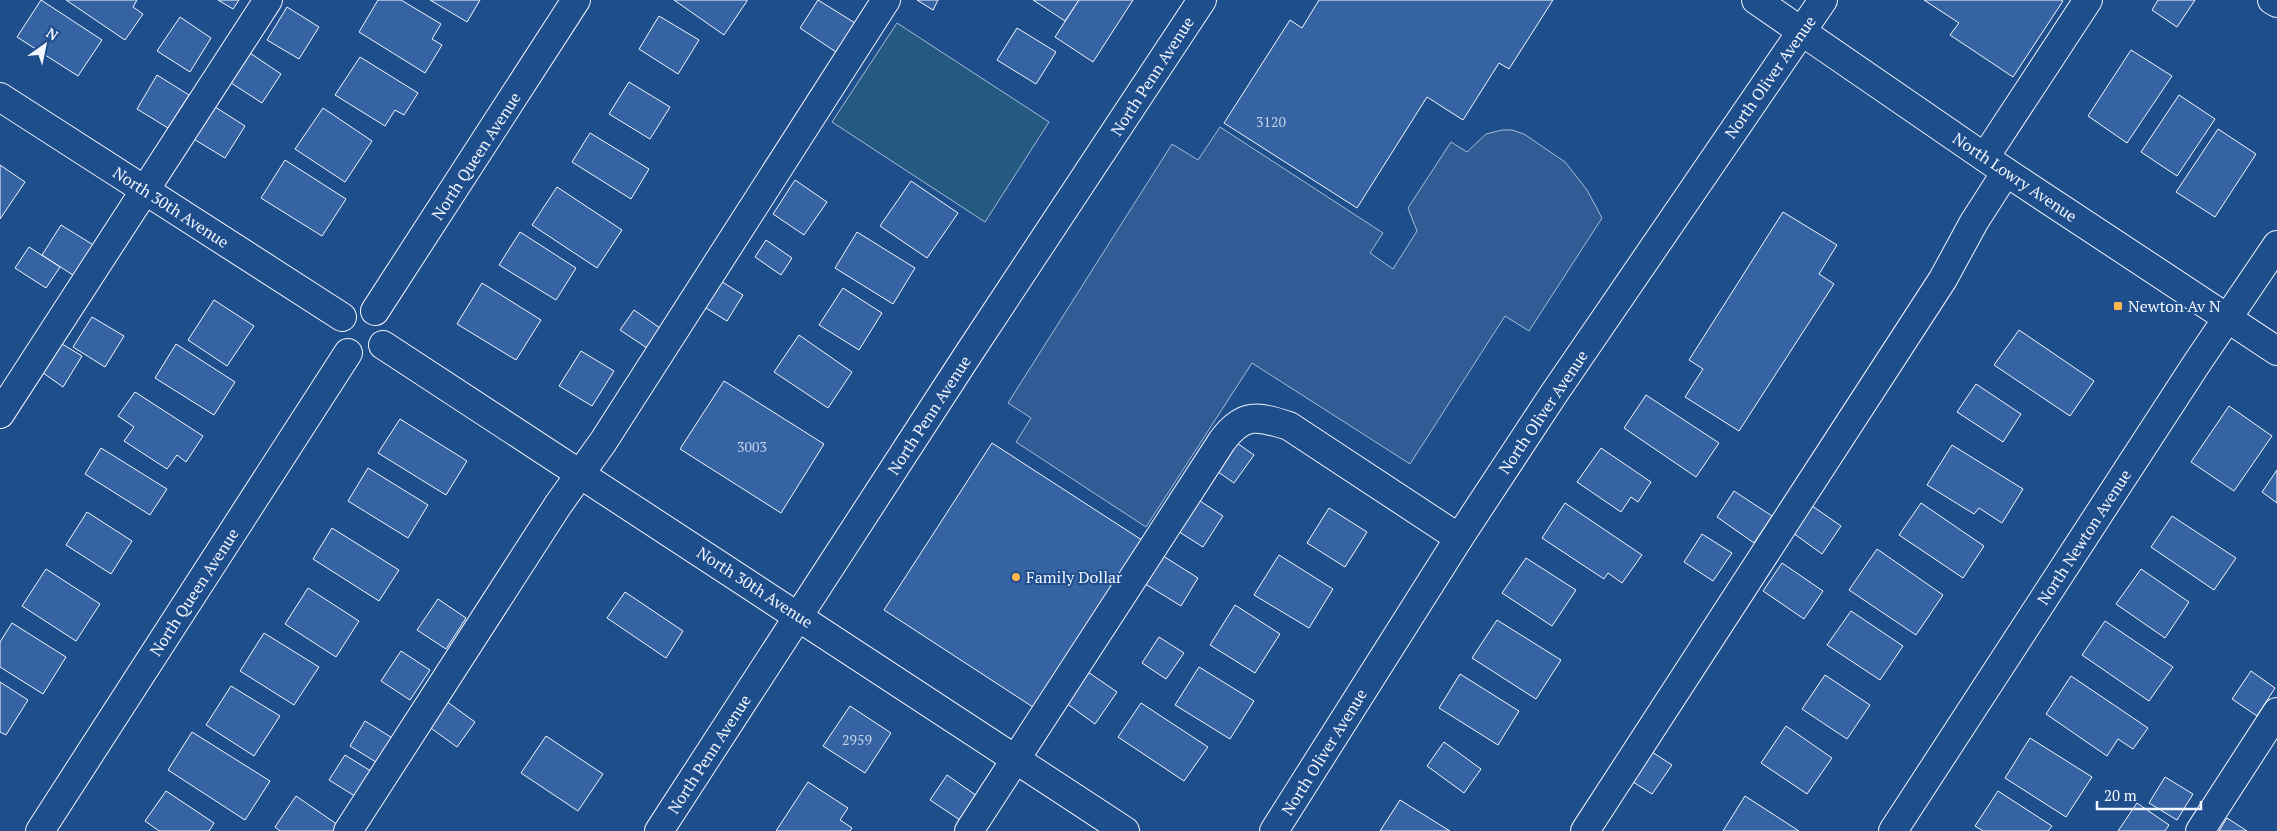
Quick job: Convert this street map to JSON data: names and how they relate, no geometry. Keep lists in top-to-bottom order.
{
  "streets": {
    "street": [
      "North Penn Avenue",
      "North Oliver Avenue",
      "North Queen Avenue",
      "North Lowry Avenue",
      "North 30th Avenue",
      "North Newton Avenue"
    ]
  },
  "crossings": [
    ["North Penn Avenue", "North 30th Avenue"],
    ["North Oliver Avenue", "North Lowry Avenue"],
    ["North Queen Avenue", "North 30th Avenue"],
    ["North Lowry Avenue", "North Newton Avenue"]
  ],
  "places": {
    "transit": ["Newton Av N"],
    "other": ["Family Dollar"]
  },
  "house_numbers": ["3120", "3003", "2959"],
  "scale_bar": "20 m",
  "north": "top right"
}
